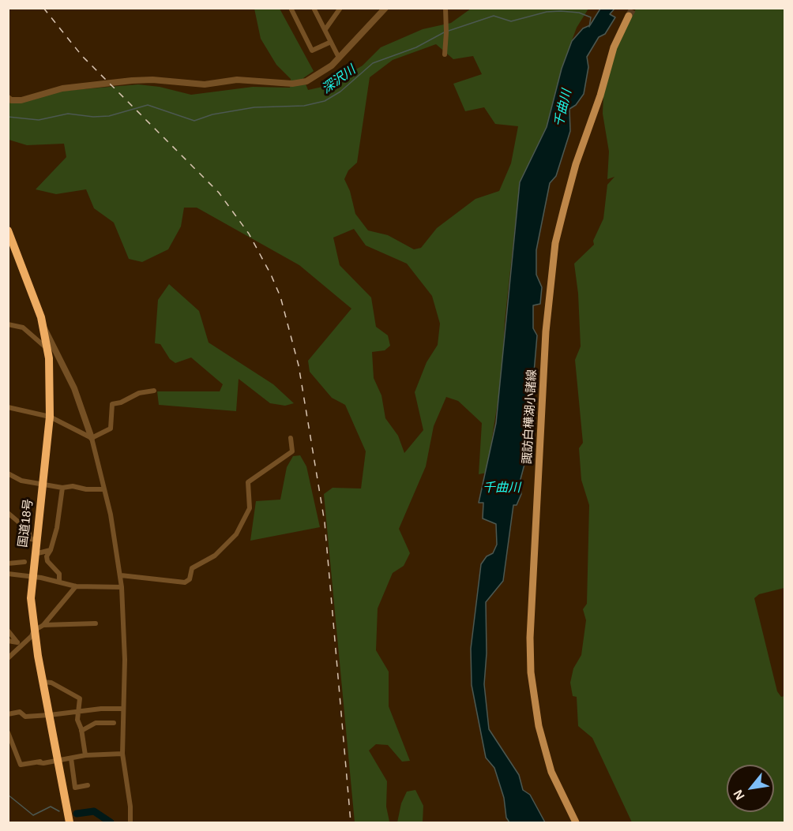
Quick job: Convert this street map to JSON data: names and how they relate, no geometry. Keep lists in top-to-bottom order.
{
  "streets": {
    "highway": ["国道18号"],
    "main road": ["諏訪白樺湖小諸線"]
  },
  "water": ["深沢川", "千曲川"],
  "north": "bottom left"
}
